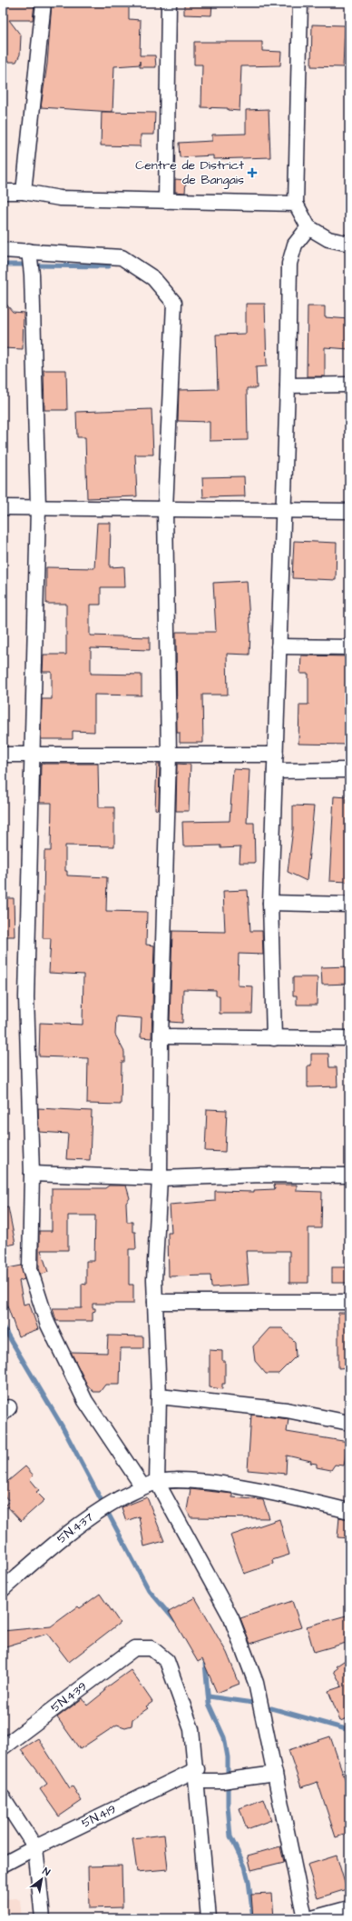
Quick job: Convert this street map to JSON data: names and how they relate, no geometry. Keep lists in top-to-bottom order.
{
  "streets": {
    "street": ["5N.437", "5N.439", "5N.419"]
  },
  "crossings": [
    ["5N.439", "5N.419"]
  ],
  "places": {
    "health": ["Centre de District de Bangais"]
  },
  "north": "top right"
}
